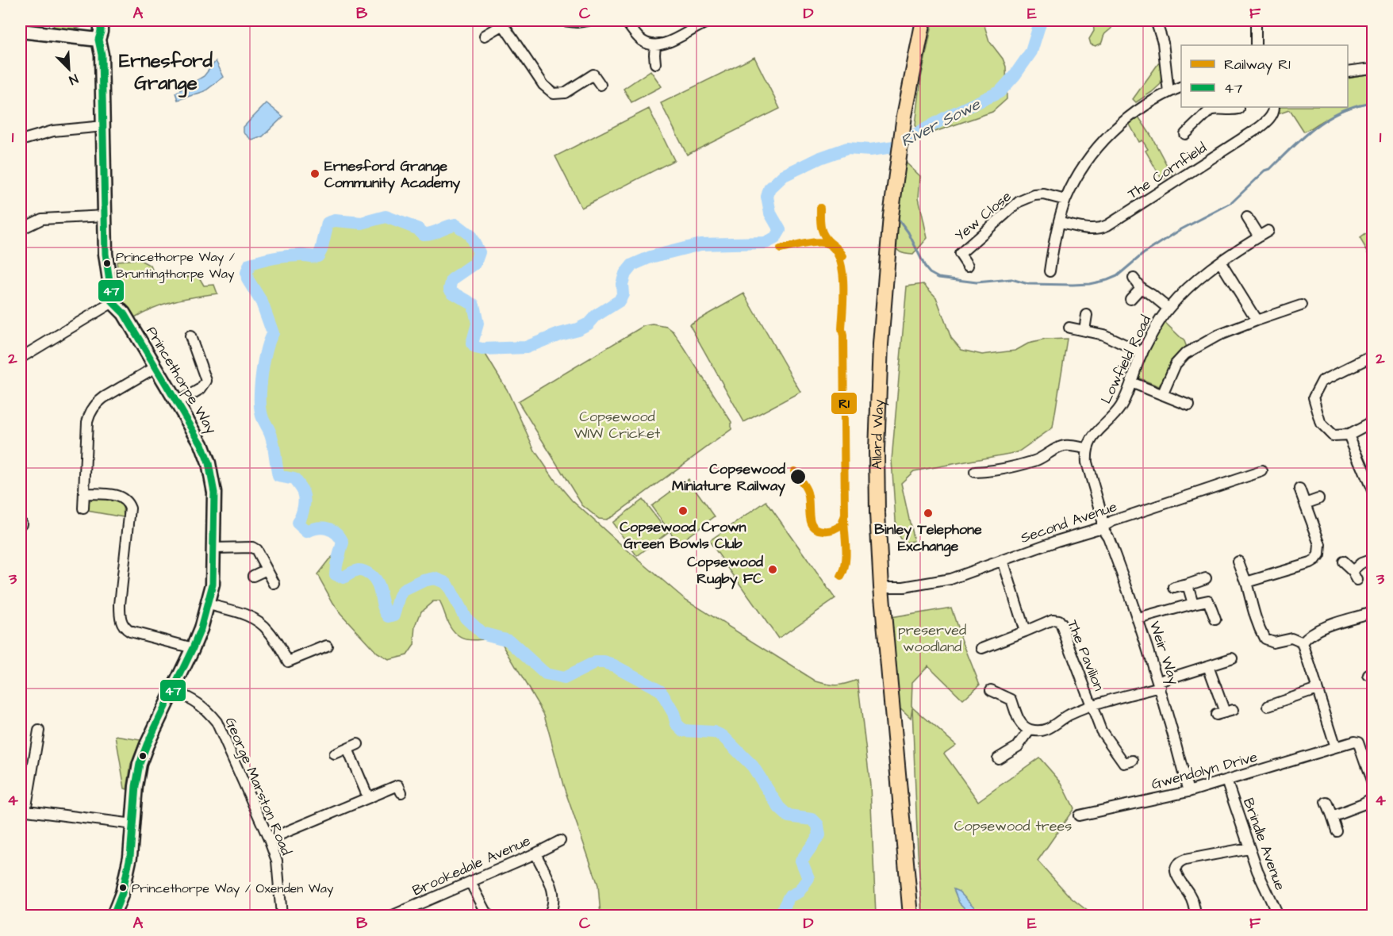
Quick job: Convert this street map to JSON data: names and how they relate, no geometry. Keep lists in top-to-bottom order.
{
  "streets": {
    "main road": ["Allard Way"],
    "street": [
      "The Cornfield",
      "Yew Close",
      "Lowfield Road",
      "Princethorpe Way",
      "Second Avenue",
      "Weir Way",
      "The Pavilion",
      "Gwendolyn Drive",
      "George Marston Road",
      "Brindle Avenue",
      "Brookedale Avenue"
    ]
  },
  "crossings": [
    ["Princethorpe Way", "George Marston Road"],
    ["Allard Way", "Second Avenue"],
    ["Second Avenue", "Weir Way"],
    ["Weir Way", "Gwendolyn Drive"],
    ["Gwendolyn Drive", "Brindle Avenue"]
  ],
  "districts": ["Ernesford Grange"],
  "water": ["River Sowe"],
  "parks": ["Copsewood WIW Cricket", "preserved woodland", "Copsewood trees"],
  "places": [
    "Ernesford Grange Community Academy",
    "Princethorpe Way / Bruntingthorpe Way",
    "Copsewood Miniature Railway",
    "Copsewood Crown Green Bowls Club",
    "Binley Telephone Exchange",
    "Copsewood Rugby FC",
    "Princethorpe Way / Oxenden Way"
  ],
  "lines": ["transit line 47", "rail line R1"],
  "legend": ["Railway R1", "47"],
  "north": "bottom right",
  "grid": {
    "columns": [
      "A",
      "B",
      "C",
      "D",
      "E",
      "F"
    ],
    "rows": [
      "1",
      "2",
      "3",
      "4"
    ]
  }
}
